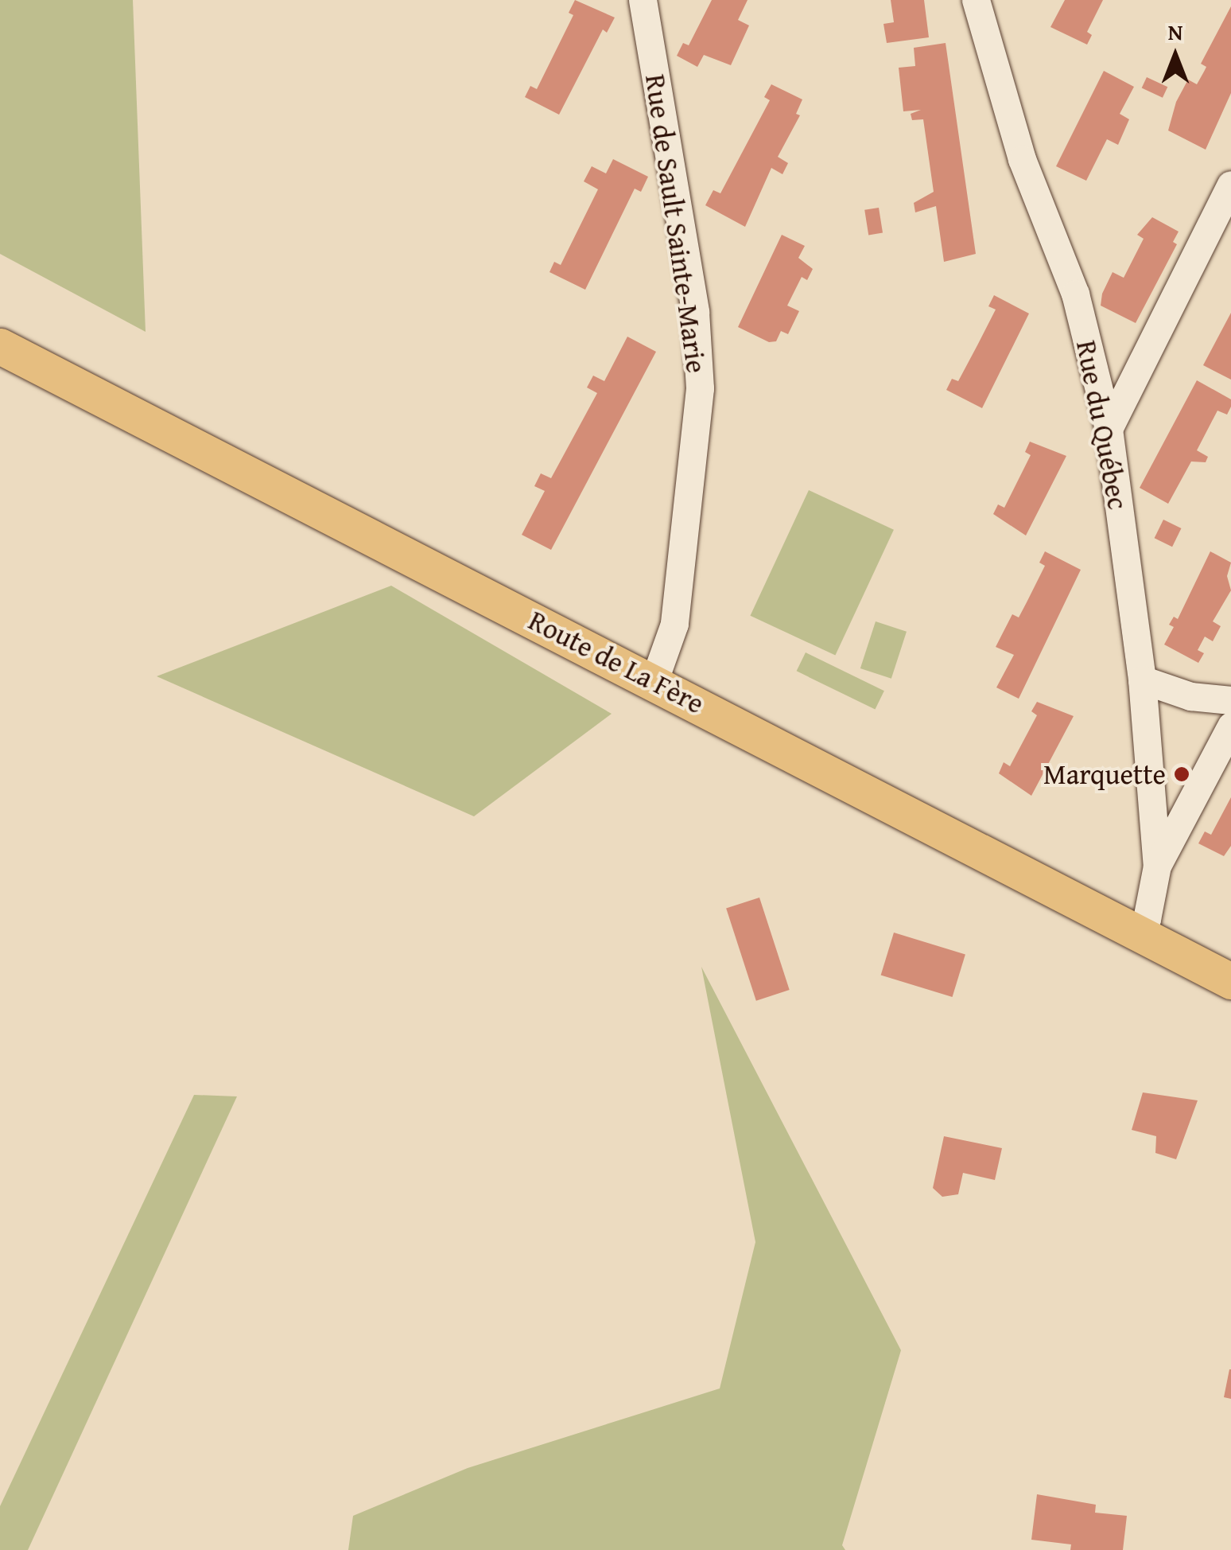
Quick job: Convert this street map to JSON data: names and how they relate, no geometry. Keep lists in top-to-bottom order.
{
  "streets": {
    "main road": ["Route de La Fère"],
    "street": ["Rue de Sault Sainte-Marie", "Rue du Québec"]
  },
  "crossings": [
    ["Rue de Sault Sainte-Marie", "Route de La Fère"]
  ],
  "places": ["Marquette"],
  "north": "top"
}
